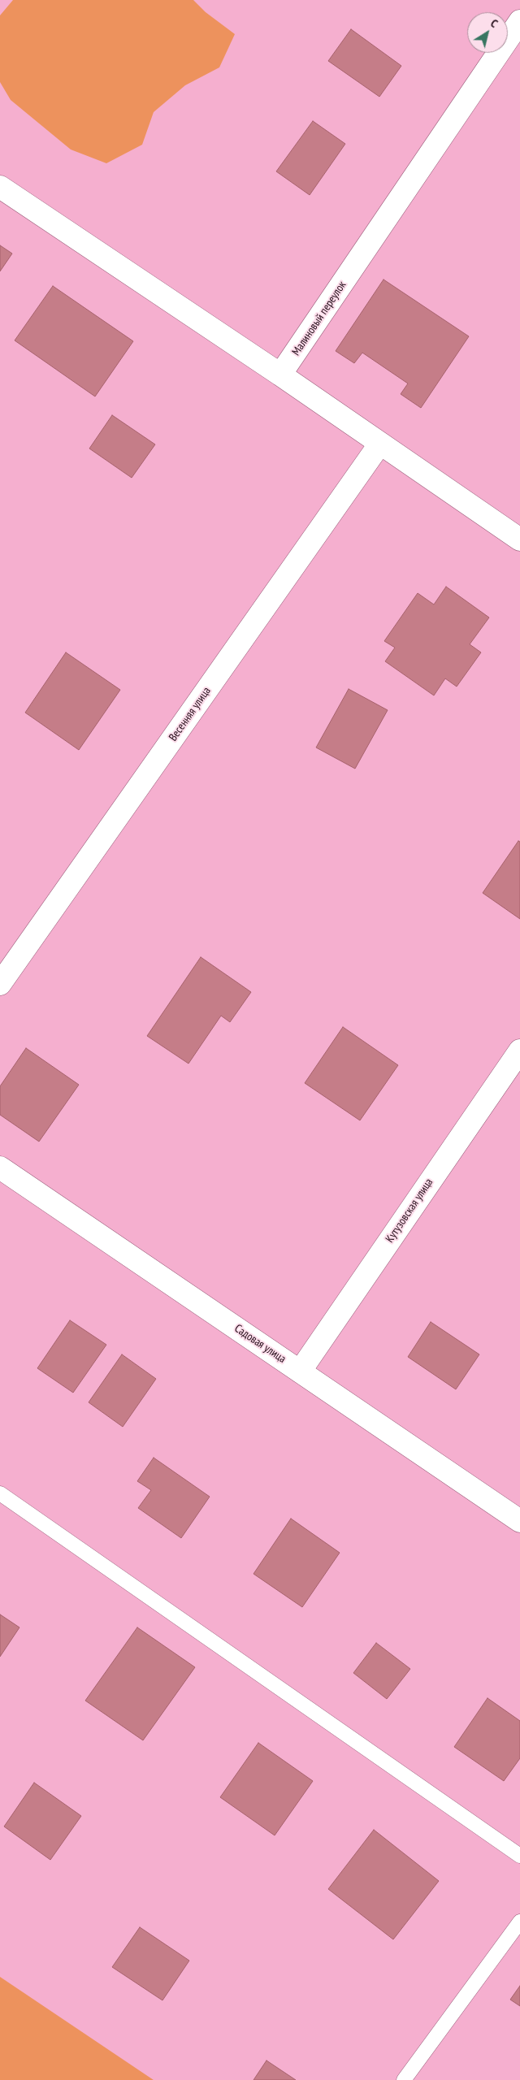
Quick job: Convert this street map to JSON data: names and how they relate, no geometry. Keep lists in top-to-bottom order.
{
  "streets": {
    "street": [
      "Малиновый переулок",
      "Весенняя улица",
      "Кутузовская улица",
      "Садовая улица"
    ]
  },
  "crossings": [
    ["Кутузовская улица", "Садовая улица"]
  ],
  "north": "top right"
}
